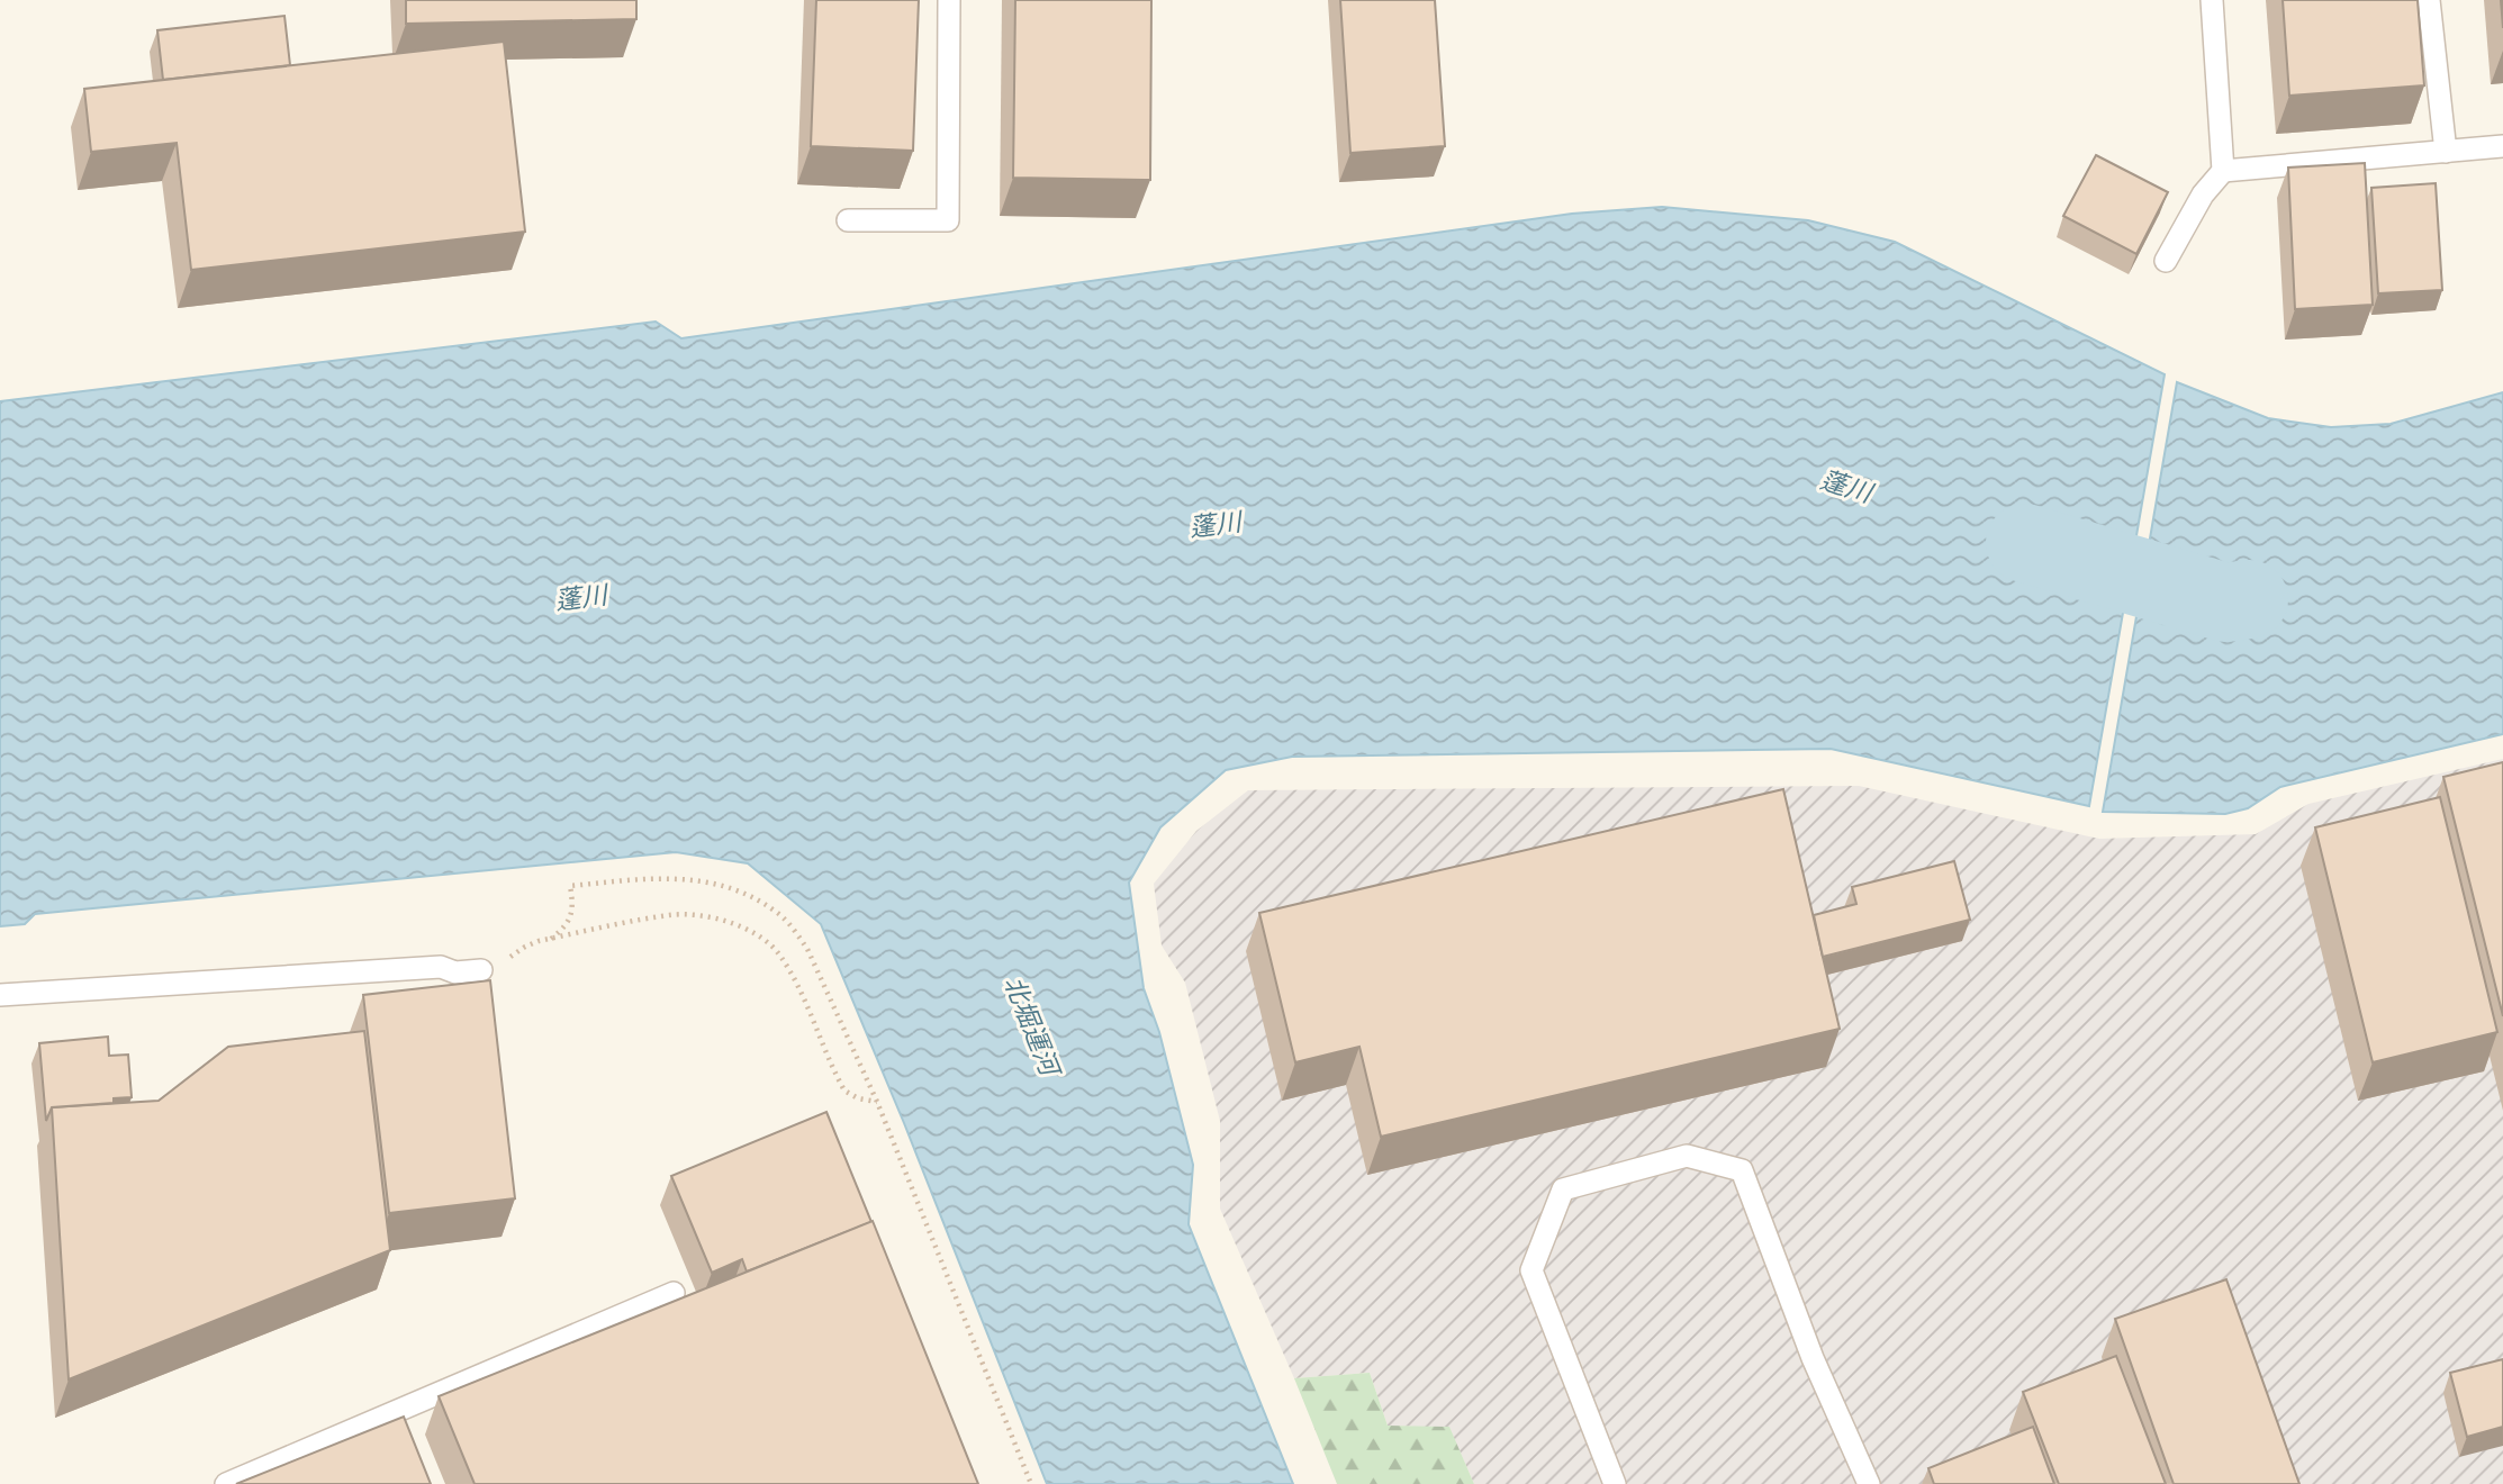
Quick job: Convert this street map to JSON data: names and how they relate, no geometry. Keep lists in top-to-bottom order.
{
  "water": ["蓬川", "北堀運河"]
}
